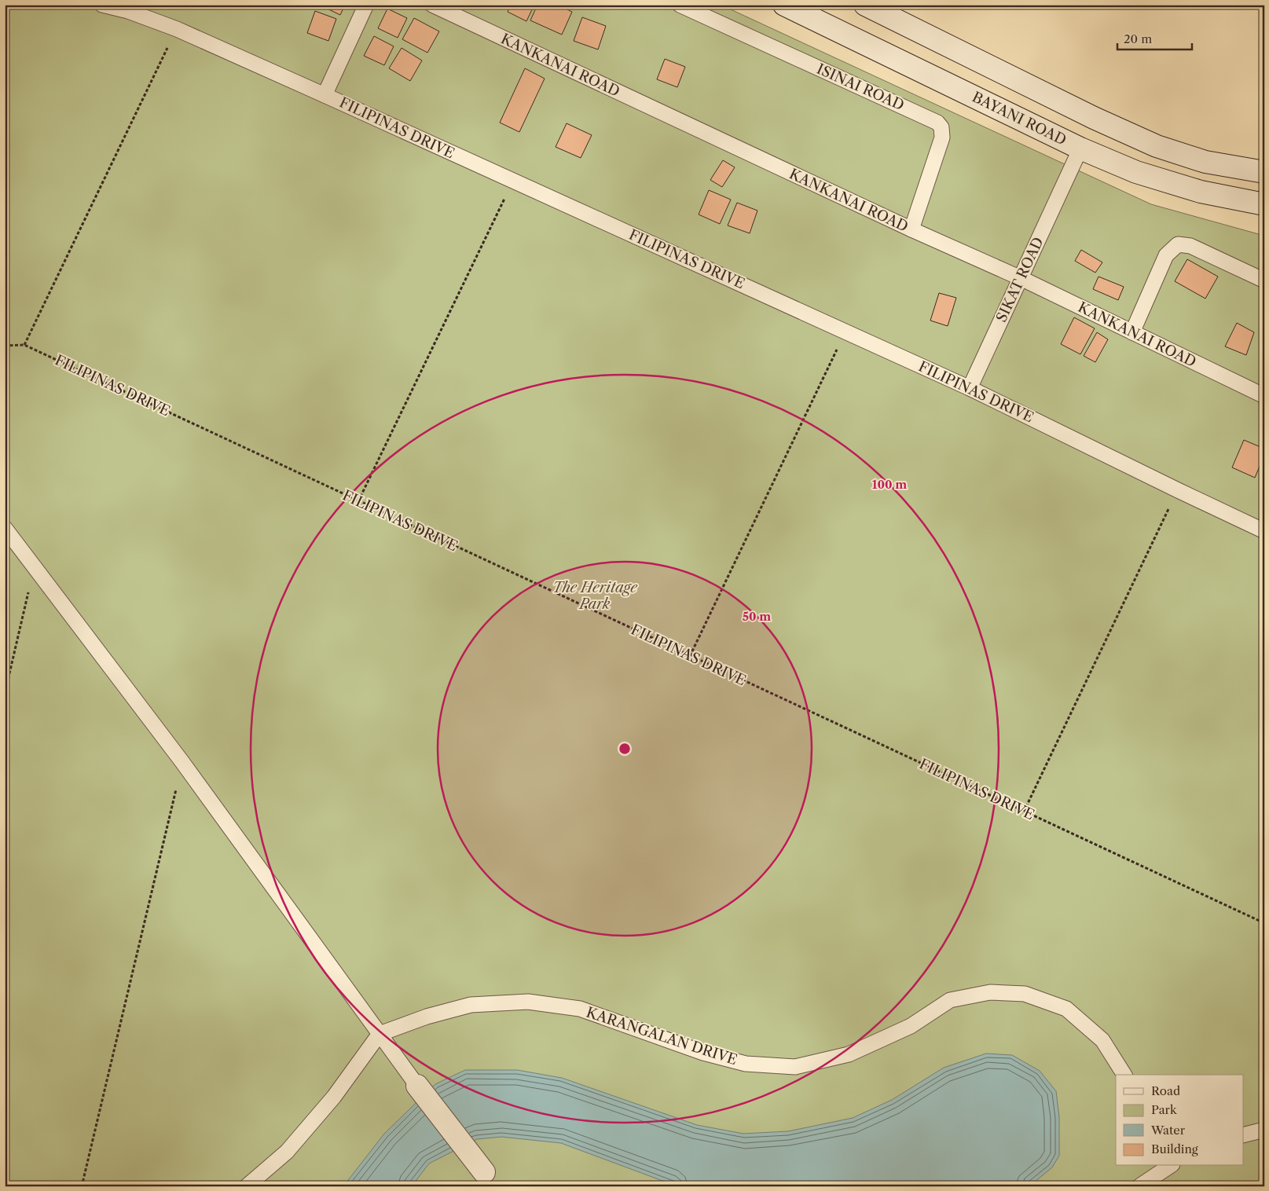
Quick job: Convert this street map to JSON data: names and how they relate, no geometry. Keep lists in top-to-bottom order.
{
  "streets": {
    "main road": ["BAYANI ROAD"],
    "lane": [
      "KANKANAI ROAD",
      "ISINAI ROAD",
      "FILIPINAS DRIVE",
      "SIKAT ROAD",
      "KARANGALAN DRIVE"
    ]
  },
  "crossings": [
    ["KANKANAI ROAD", "ISINAI ROAD"],
    ["KANKANAI ROAD", "SIKAT ROAD"],
    ["BAYANI ROAD", "SIKAT ROAD"],
    ["FILIPINAS DRIVE", "SIKAT ROAD"]
  ],
  "parks": ["The Heritage Park"],
  "legend": [
    "Road",
    "Park",
    "Water",
    "Building"
  ],
  "scale_bar": "20 m",
  "rings": ["100 m", "50 m"]
}
